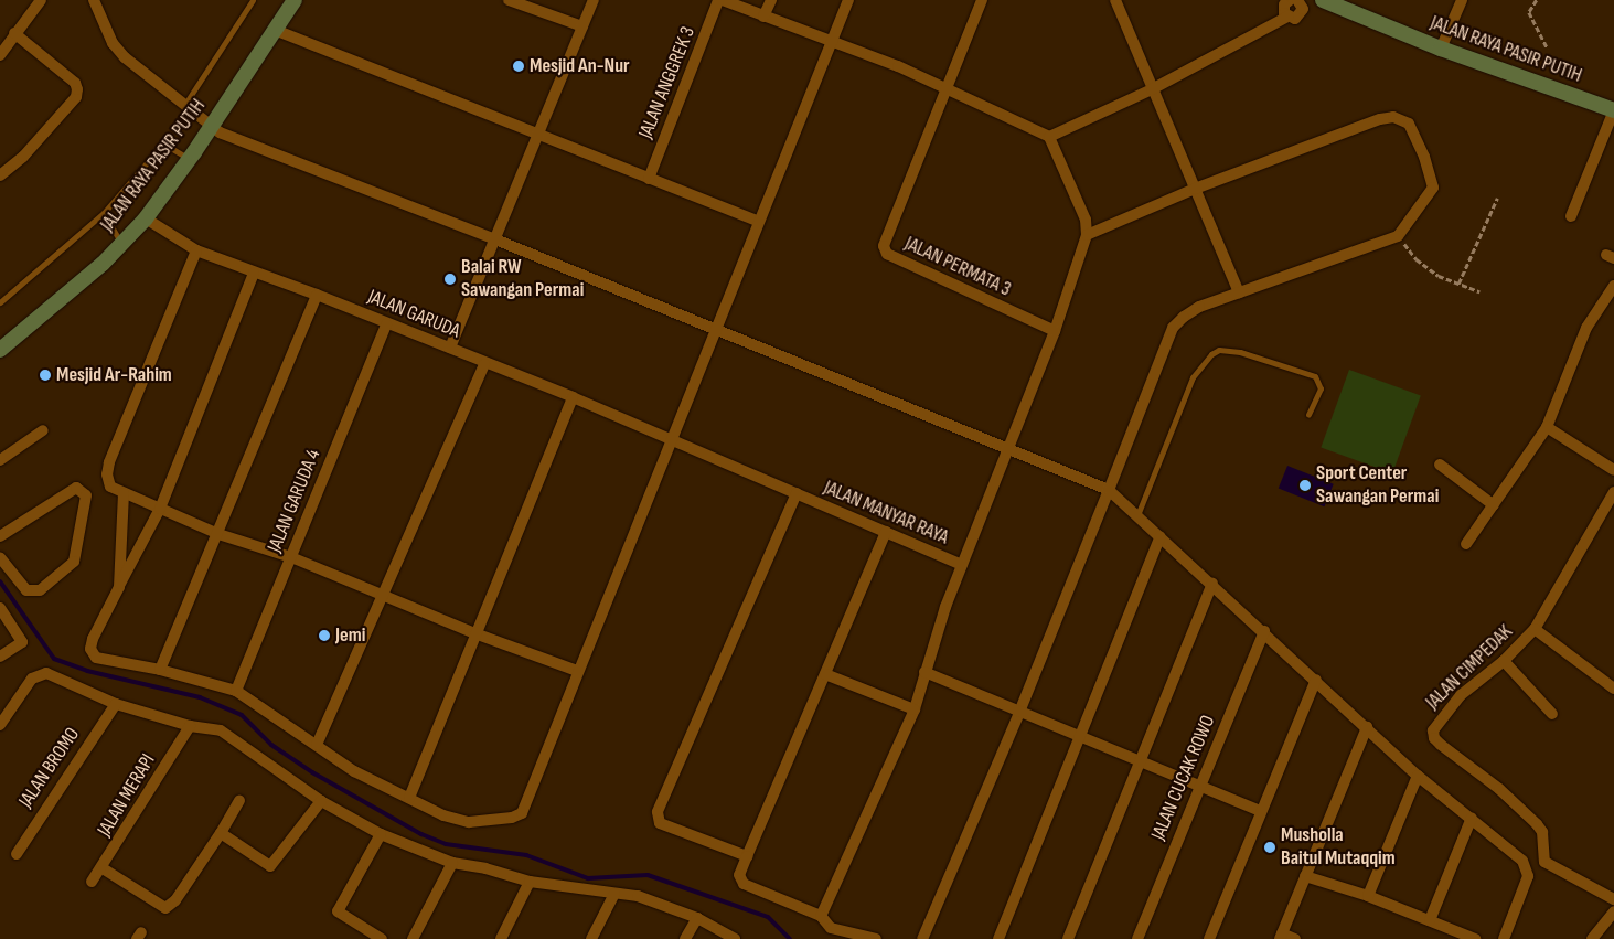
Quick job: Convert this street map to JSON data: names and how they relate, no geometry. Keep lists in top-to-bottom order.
{
  "streets": {
    "street": [
      "JALAN RAYA PASIR PUTIH",
      "JALAN ANGGREK 3",
      "JALAN PERMATA 3",
      "JALAN GARUDA",
      "JALAN GARUDA 4",
      "JALAN MANYAR RAYA",
      "JALAN CIMPEDAK",
      "JALAN BROMO",
      "JALAN CUCAK ROWO",
      "JALAN MERAPI"
    ]
  },
  "crossings": [
    ["JALAN RAYA PASIR PUTIH", "JALAN GARUDA"],
    ["JALAN GARUDA", "JALAN GARUDA 4"],
    ["JALAN GARUDA", "JALAN MANYAR RAYA"]
  ],
  "places": [
    "Mesjid An-Nur",
    "Balai RW Sawangan Permai",
    "Mesjid Ar-Rahim",
    "Sport Center Sawangan Permai",
    "Jemi",
    "Musholla Baitul Mutaqqim"
  ]
}
